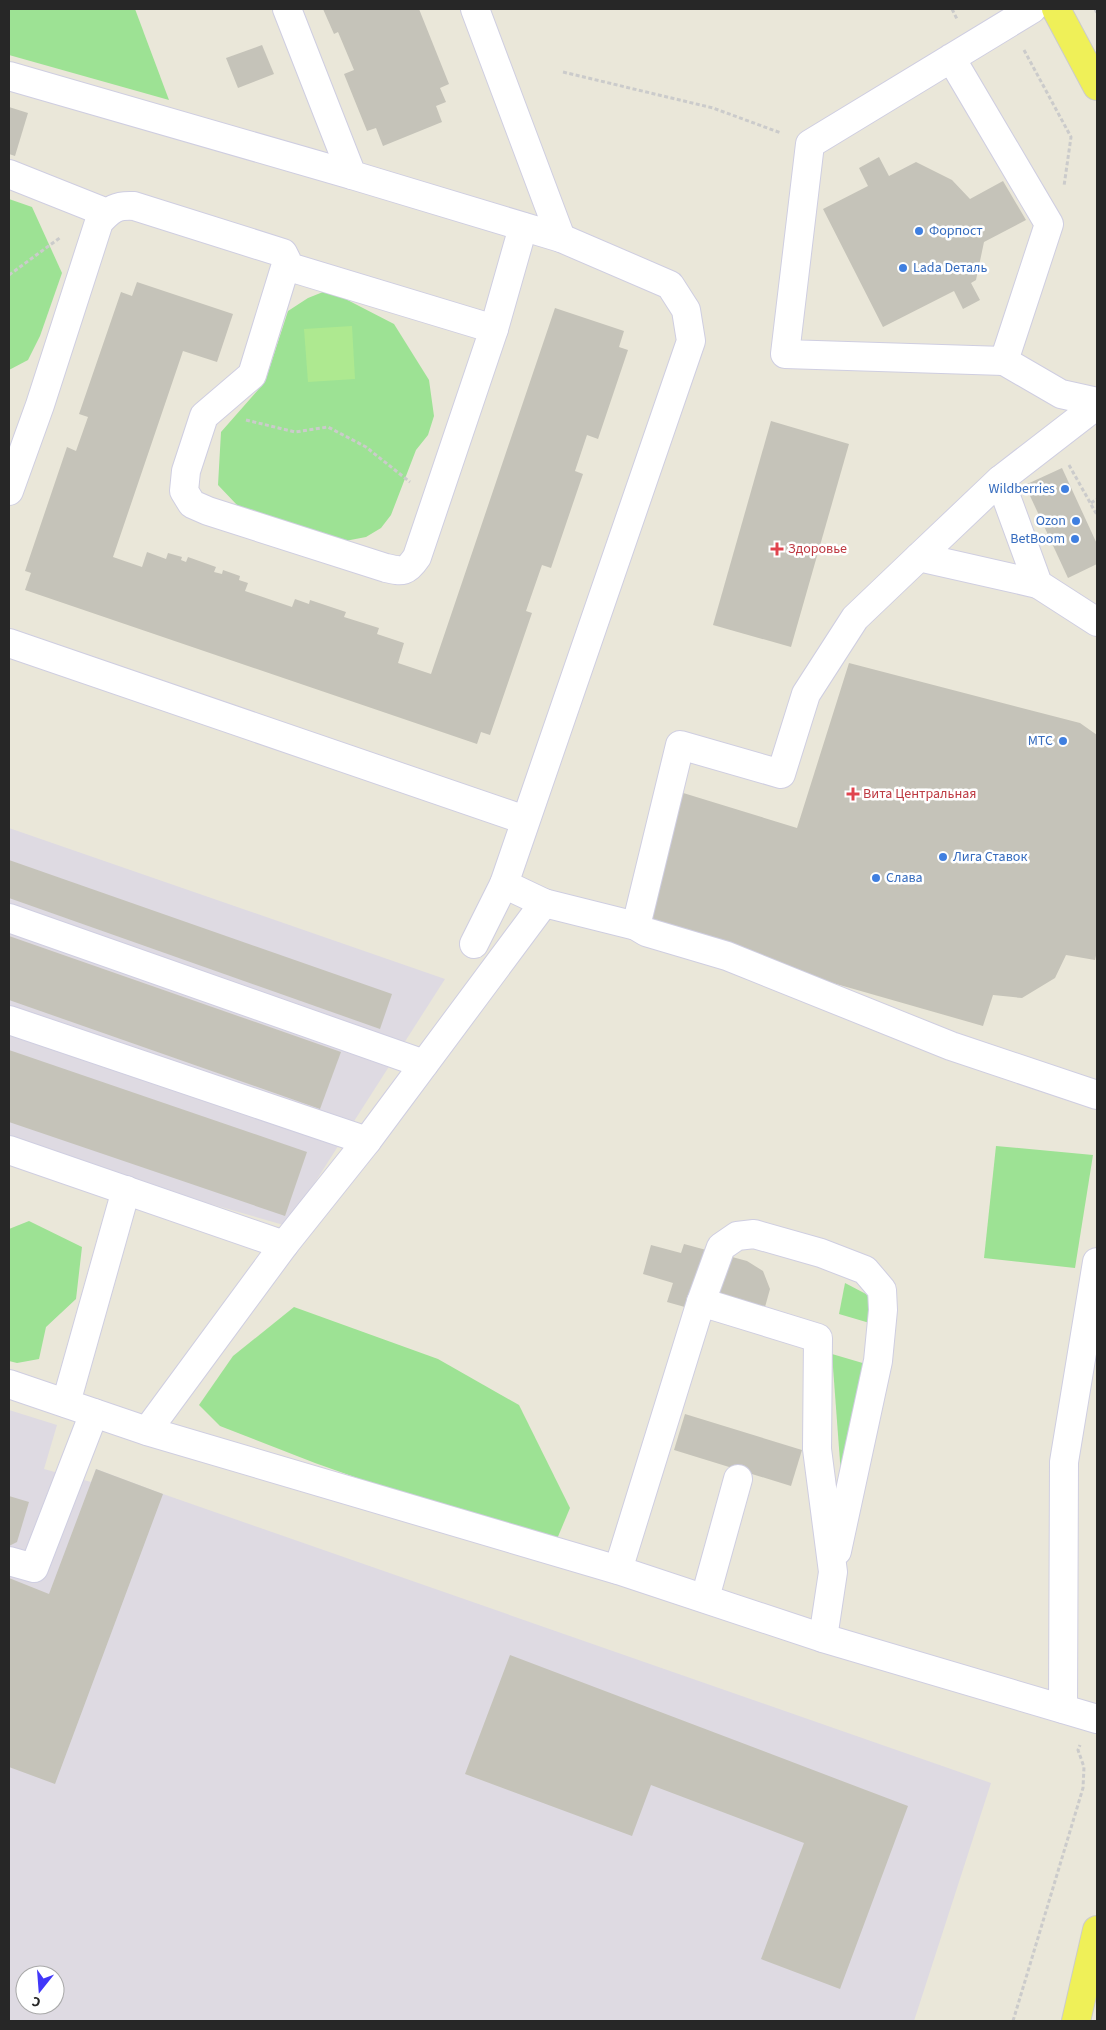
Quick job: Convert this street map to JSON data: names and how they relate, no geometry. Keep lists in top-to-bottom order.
{
  "places": {
    "other": [
      "Форпост",
      "Lada Dеталь",
      "Wildberries",
      "Ozon",
      "BetBoom",
      "МТС",
      "Лига Ставок",
      "Слава"
    ],
    "health": ["Здоровье", "Вита Центральная"]
  },
  "north": "bottom"
}
